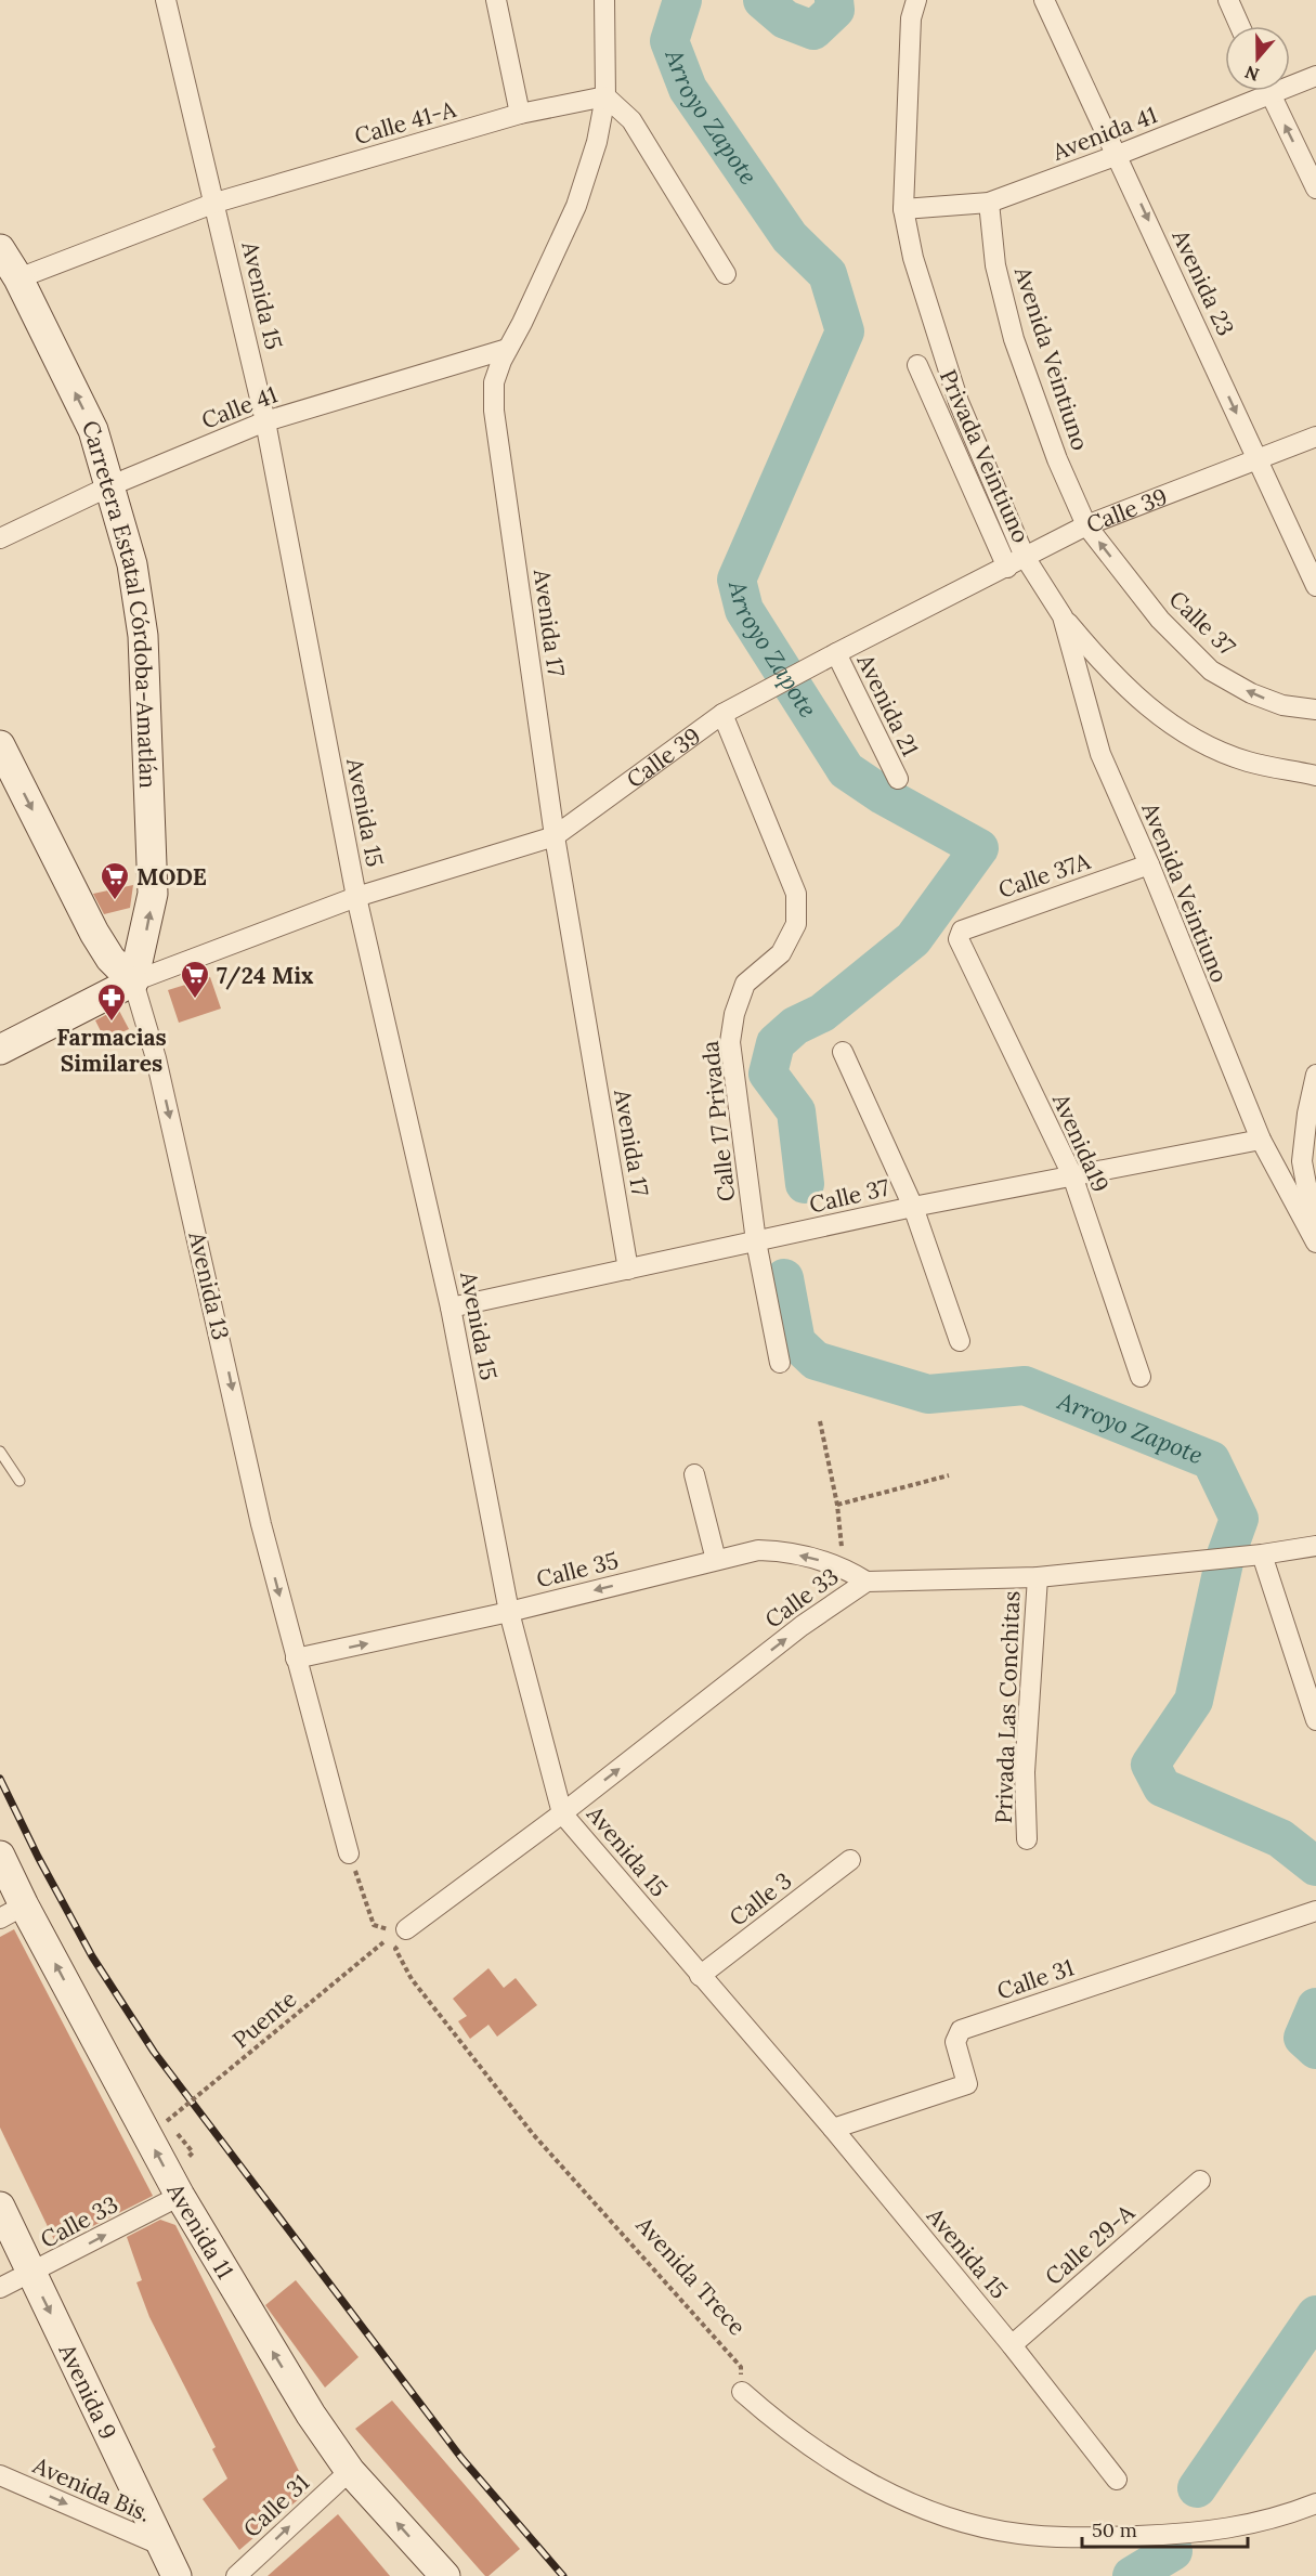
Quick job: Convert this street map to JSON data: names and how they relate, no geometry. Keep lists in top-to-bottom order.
{
  "streets": {
    "main road": [
      "Calle 39",
      "Carretera Estatal Córdoba-Amatlán",
      "Avenida 13",
      "Avenida 11",
      "Avenida 9"
    ],
    "street": [
      "Calle 41-A",
      "Avenida 41",
      "Avenida 23",
      "Avenida 15",
      "Avenida Veintiuno",
      "Calle 41",
      "Privada Veintiuno",
      "Avenida 17",
      "Calle 37",
      "Avenida 21",
      "Calle 37A",
      "Calle 17 Privada",
      "Avenida19",
      "Calle 35",
      "Calle 33",
      "Privada Las Conchitas",
      "Calle 3",
      "Calle 31",
      "Calle 29-A",
      "Avenida Bis."
    ],
    "path": ["Puente", "Avenida Trece"]
  },
  "crossings": [
    ["Calle 41-A", "Avenida 15"],
    ["Calle 41-A", "Carretera Estatal Córdoba-Amatlán"],
    ["Calle 41-A", "Avenida 17"],
    ["Avenida 41", "Avenida 23"],
    ["Avenida 41", "Avenida Veintiuno"],
    ["Avenida 23", "Calle 39"],
    ["Avenida 15", "Calle 41"],
    ["Avenida 15", "Calle 39"],
    ["Avenida 15", "Calle 37"],
    ["Avenida 15", "Calle 35"],
    ["Avenida 15", "Calle 33"],
    ["Avenida 15", "Calle 3"],
    ["Avenida 15", "Calle 31"],
    ["Avenida 15", "Calle 29-A"],
    ["Avenida Veintiuno", "Privada Veintiuno"],
    ["Avenida Veintiuno", "Calle 39"],
    ["Avenida Veintiuno", "Calle 37"],
    ["Avenida Veintiuno", "Calle 37A"],
    ["Calle 41", "Carretera Estatal Córdoba-Amatlán"],
    ["Calle 41", "Avenida 17"],
    ["Privada Veintiuno", "Calle 39"],
    ["Calle 39", "Carretera Estatal Córdoba-Amatlán"],
    ["Calle 39", "Avenida 17"],
    ["Calle 39", "Calle 37"],
    ["Calle 39", "Avenida 21"],
    ["Calle 39", "Calle 17 Privada"],
    ["Calle 39", "Avenida 13"],
    ["Carretera Estatal Córdoba-Amatlán", "Avenida 13"],
    ["Avenida 17", "Calle 37"],
    ["Calle 37", "Calle 17 Privada"],
    ["Calle 37", "Avenida19"],
    ["Calle 37A", "Avenida19"],
    ["Avenida 13", "Calle 35"],
    ["Calle 35", "Calle 33"],
    ["Calle 33", "Privada Las Conchitas"],
    ["Calle 33", "Avenida 11"],
    ["Calle 33", "Avenida 9"],
    ["Calle 31", "Avenida 11"],
    ["Avenida 9", "Avenida Bis."]
  ],
  "one_way": [
    "Carretera Estatal Córdoba-Amatlán",
    "Avenida 13",
    "Calle 33",
    "Avenida 11",
    "Avenida 9",
    "Avenida Bis."
  ],
  "water": ["Arroyo Zapote"],
  "places": {
    "supermarket": ["MODE", "7/24 Mix"],
    "pharmacy": ["Farmacias Similares"]
  },
  "scale_bar": "50 m",
  "north": "bottom"
}
